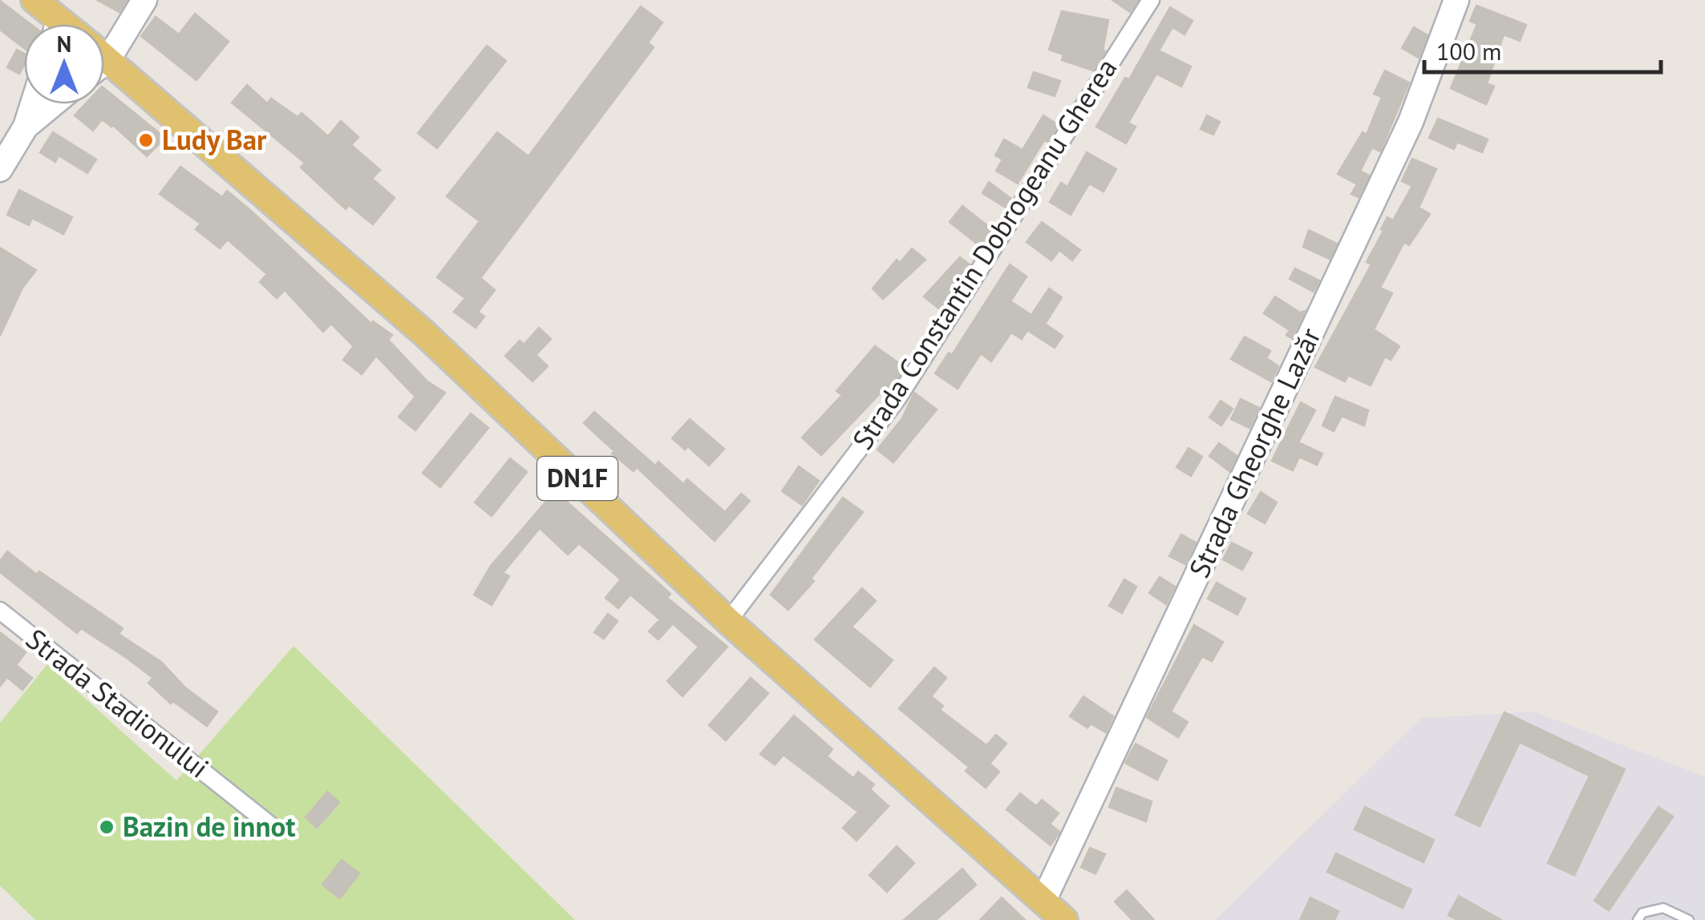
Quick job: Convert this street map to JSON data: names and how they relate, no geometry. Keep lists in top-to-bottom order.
{
  "streets": {
    "main road": ["Strada Gheorghe Lazăr", "DN1F"],
    "street": ["Strada Constantin Dobrogeanu Gherea", "Strada Stadionului"]
  },
  "crossings": [
    ["Strada Constantin Dobrogeanu Gherea", "DN1F"],
    ["Strada Gheorghe Lazăr", "DN1F"]
  ],
  "places": ["Ludy Bar", "Bazin de innot"],
  "scale_bar": "100 m",
  "north": "top"
}
